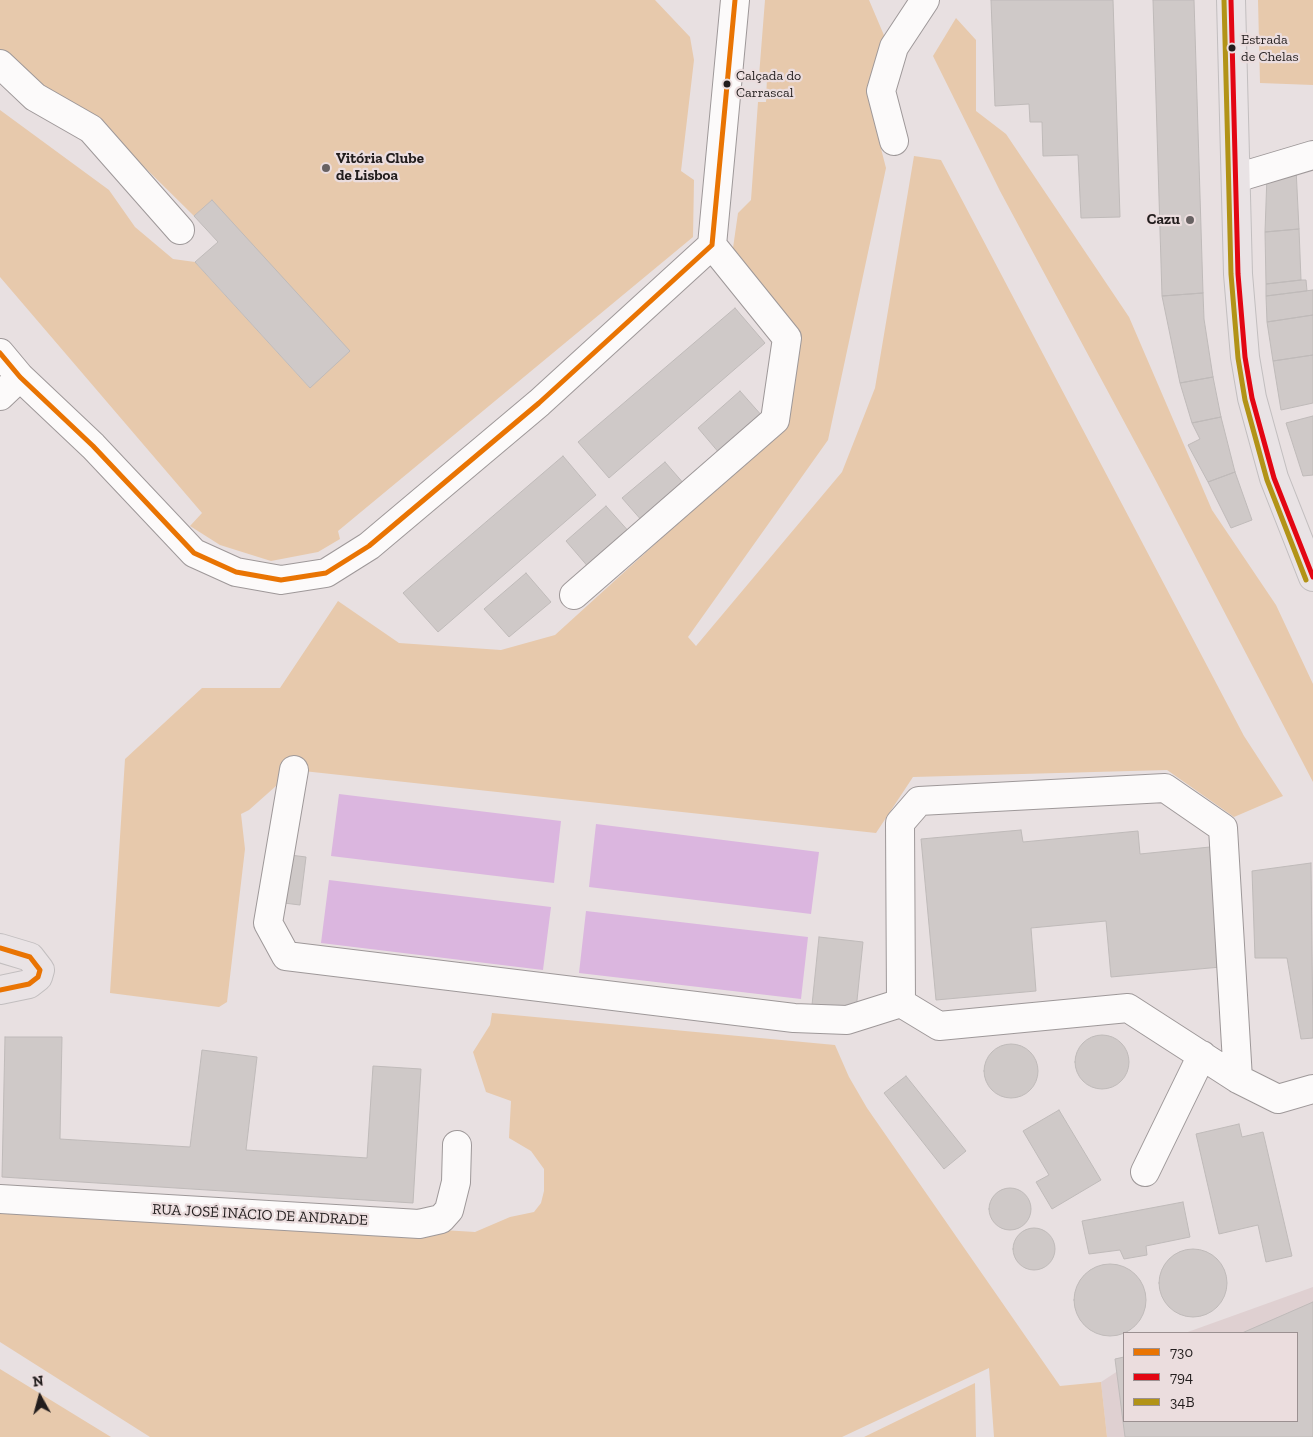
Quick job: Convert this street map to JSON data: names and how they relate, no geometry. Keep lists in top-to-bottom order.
{
  "streets": {
    "street": ["RUA JOSÉ INÁCIO DE ANDRADE"]
  },
  "places": [
    "Estrada de Chelas",
    "Calçada do Carrascal",
    "Vitória Clube de Lisboa",
    "Cazu"
  ],
  "lines": ["transit line 730", "transit line 794", "transit line 34B"],
  "legend": ["730", "794", "34B"],
  "north": "top"
}
